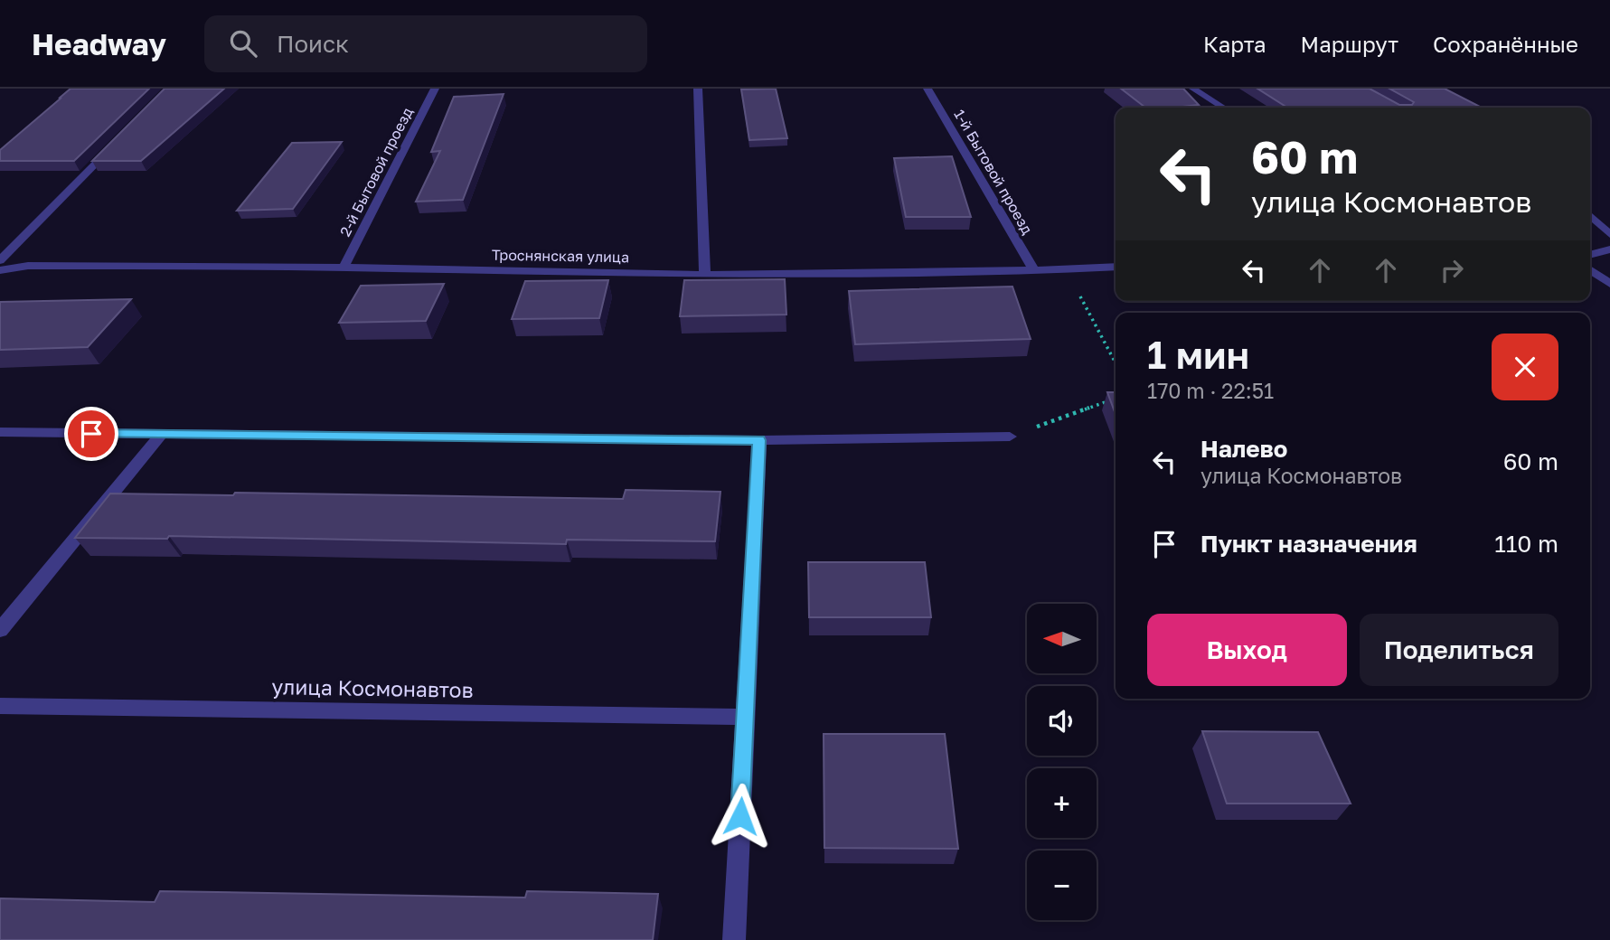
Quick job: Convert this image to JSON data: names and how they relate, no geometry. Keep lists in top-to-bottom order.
{
  "streets": {
    "street": [
      "2-й Бытовой проезд",
      "1-й Бытовой проезд",
      "Троснянская улица",
      "улица Космонавтов"
    ]
  },
  "crossings": [
    ["2-й Бытовой проезд", "Троснянская улица"],
    ["1-й Бытовой проезд", "Троснянская улица"]
  ],
  "north": "left",
  "page": {
    "header": "Headway",
    "search": "Поиск",
    "nav": ["Карта", "Маршрут", "Сохранённые"],
    "turn": ["60 m", "улица Космонавтов"],
    "heading": ["1 мин", "170 m · 22:51"],
    "list": [
      {
        "name": "Налево",
        "note": "улица Космонавтов",
        "value": "60 m"
      },
      {
        "name": "Пункт назначения",
        "value": "110 m"
      }
    ],
    "buttons": ["Выход", "Поделиться"],
    "map_buttons": ["+", "−"]
  }
}
